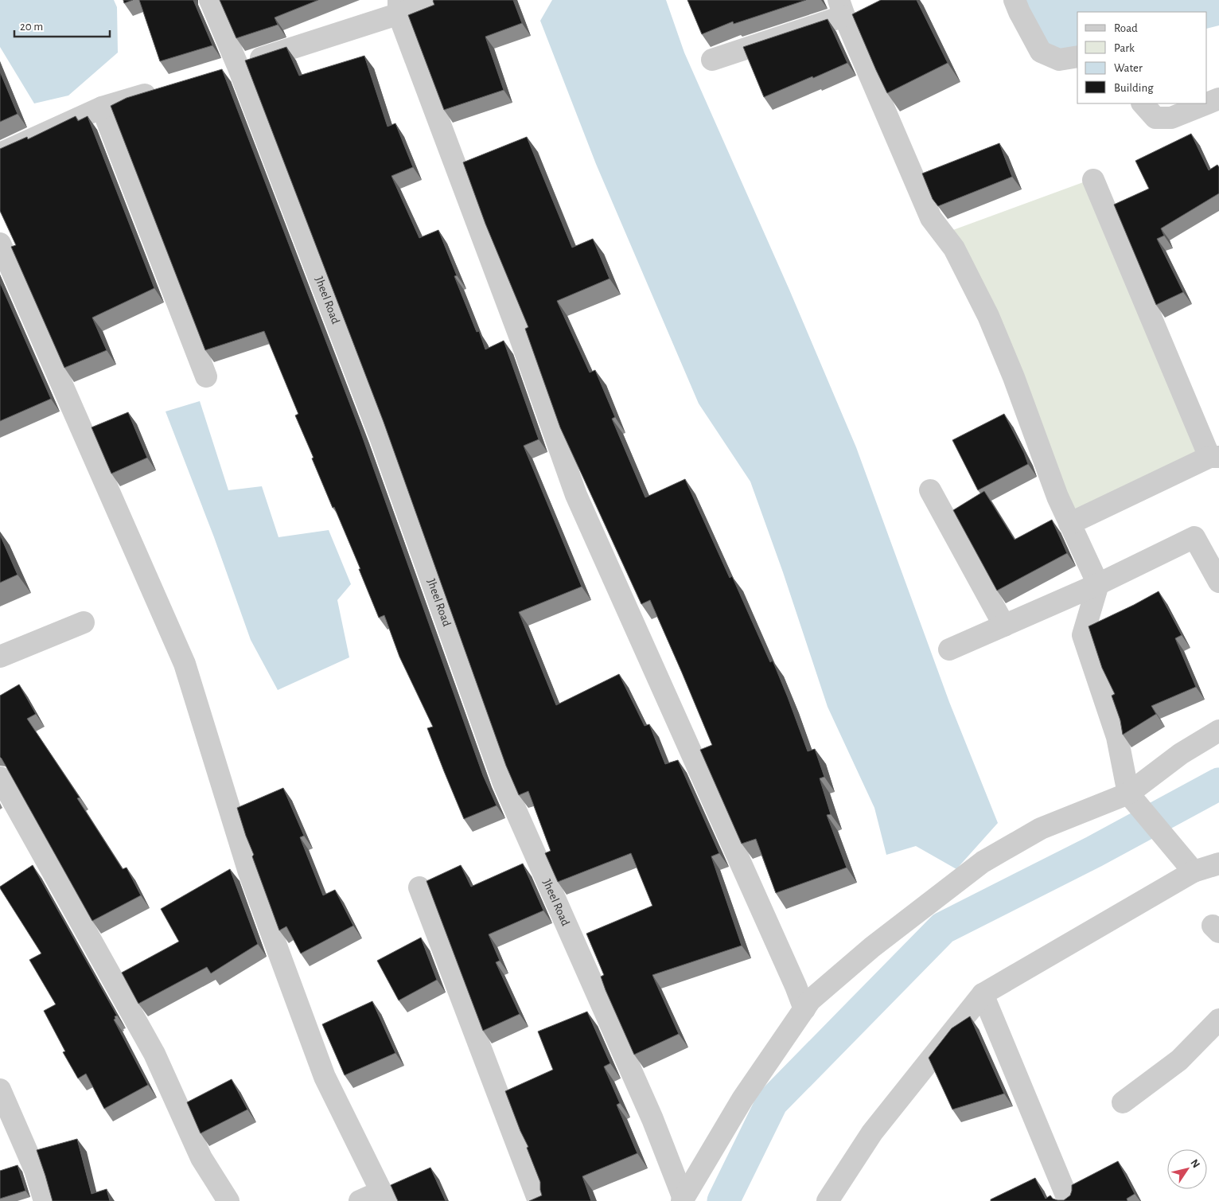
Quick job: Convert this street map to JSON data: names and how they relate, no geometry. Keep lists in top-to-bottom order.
{
  "streets": {
    "street": ["Jheel Road"]
  },
  "legend": [
    "Road",
    "Park",
    "Water",
    "Building"
  ],
  "scale_bar": "20 m",
  "north": "top right"
}
